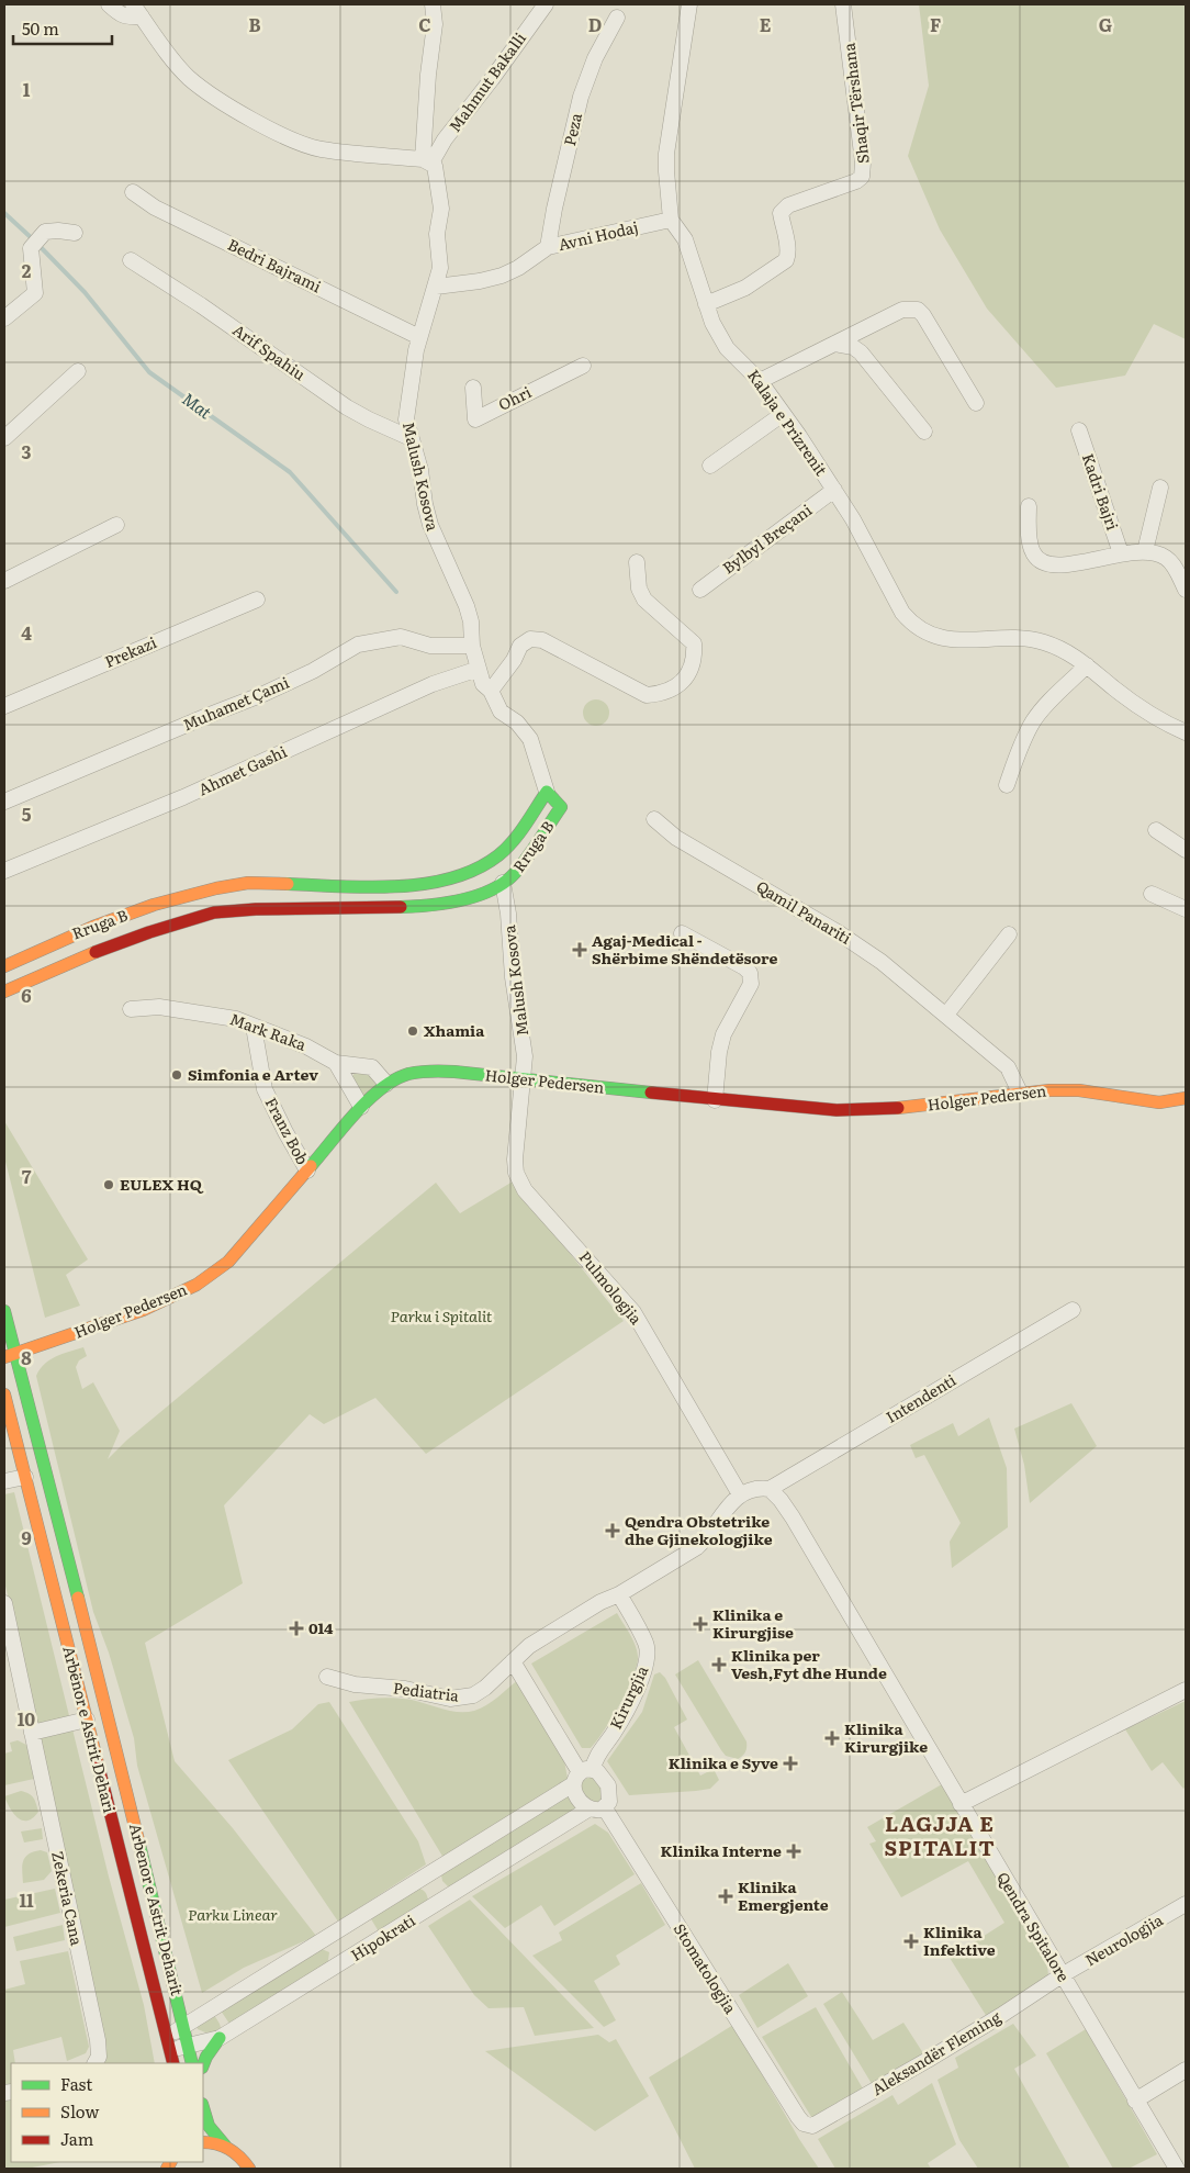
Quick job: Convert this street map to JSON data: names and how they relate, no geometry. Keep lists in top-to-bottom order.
{
  "streets": {
    "main road": [
      "Rruga B",
      "Holger Pedersen",
      "Arbënor e Astrit Dehari",
      "Arbenor e Astrit Deharit"
    ],
    "street": [
      "Mahmut Bakalli",
      "Shaqir Tërshana",
      "Peza",
      "Avni Hodaj",
      "Bedri Bajrami",
      "Arif Spahiu",
      "Ohri",
      "Kalaja e Prizrenit",
      "Malush Kosova",
      "Kadri Bajri",
      "Bylbyl Breçani",
      "Prekazi",
      "Muhamet Çami",
      "Ahmet Gashi",
      "Qamil Panariti",
      "Mark Raka",
      "Franz Bob",
      "Pulmologjia",
      "Intendenti",
      "Pediatria",
      "Kirurgjia",
      "Zekeria Cana",
      "Qendra Spitalore",
      "Hipokrati",
      "Neurologjia",
      "Stomatologjia",
      "Aleksandër Fleming"
    ]
  },
  "crossings": [
    ["Mahmut Bakalli", "Malush Kosova"],
    ["Shaqir Tërshana", "Kalaja e Prizrenit"],
    ["Peza", "Avni Hodaj"],
    ["Avni Hodaj", "Kalaja e Prizrenit"],
    ["Avni Hodaj", "Malush Kosova"],
    ["Bedri Bajrami", "Malush Kosova"],
    ["Arif Spahiu", "Malush Kosova"],
    ["Kalaja e Prizrenit", "Bylbyl Breçani"],
    ["Malush Kosova", "Muhamet Çami"],
    ["Malush Kosova", "Ahmet Gashi"],
    ["Malush Kosova", "Rruga B"],
    ["Malush Kosova", "Holger Pedersen"],
    ["Malush Kosova", "Pulmologjia"],
    ["Qamil Panariti", "Holger Pedersen"],
    ["Mark Raka", "Holger Pedersen"],
    ["Mark Raka", "Franz Bob"],
    ["Holger Pedersen", "Franz Bob"],
    ["Holger Pedersen", "Pulmologjia"],
    ["Holger Pedersen", "Arbënor e Astrit Dehari"],
    ["Pulmologjia", "Pediatria"],
    ["Intendenti", "Qendra Spitalore"],
    ["Pediatria", "Kirurgjia"],
    ["Kirurgjia", "Hipokrati"],
    ["Kirurgjia", "Stomatologjia"],
    ["Arbënor e Astrit Dehari", "Arbenor e Astrit Deharit"],
    ["Arbënor e Astrit Dehari", "Hipokrati"],
    ["Arbenor e Astrit Deharit", "Hipokrati"],
    ["Qendra Spitalore", "Neurologjia"],
    ["Qendra Spitalore", "Aleksandër Fleming"],
    ["Hipokrati", "Stomatologjia"],
    ["Neurologjia", "Aleksandër Fleming"],
    ["Stomatologjia", "Aleksandër Fleming"]
  ],
  "districts": ["LAGJJA E SPITALIT"],
  "water": ["Mat"],
  "parks": ["Parku i Spitalit", "Parku Linear"],
  "places": {
    "health": [
      "Agaj-Medical - Shërbime Shëndetësore",
      "Qendra Obstetrike dhe Gjinekologjike",
      "Klinika e Kirurgjise",
      "014",
      "Klinika per Vesh,Fyt dhe Hunde",
      "Klinika Kirurgjike",
      "Klinika e Syve",
      "Klinika Interne",
      "Klinika Emergjente",
      "Klinika Infektive"
    ],
    "other": ["Xhamia", "Simfonia e Artev", "EULEX HQ"]
  },
  "legend": ["Fast", "Slow", "Jam"],
  "scale_bar": "50 m",
  "grid": {
    "columns": [
      "B",
      "C",
      "D",
      "E",
      "F",
      "G"
    ],
    "rows": [
      "1",
      "2",
      "3",
      "4",
      "5",
      "6",
      "7",
      "8",
      "9",
      "10",
      "11"
    ]
  }
}
